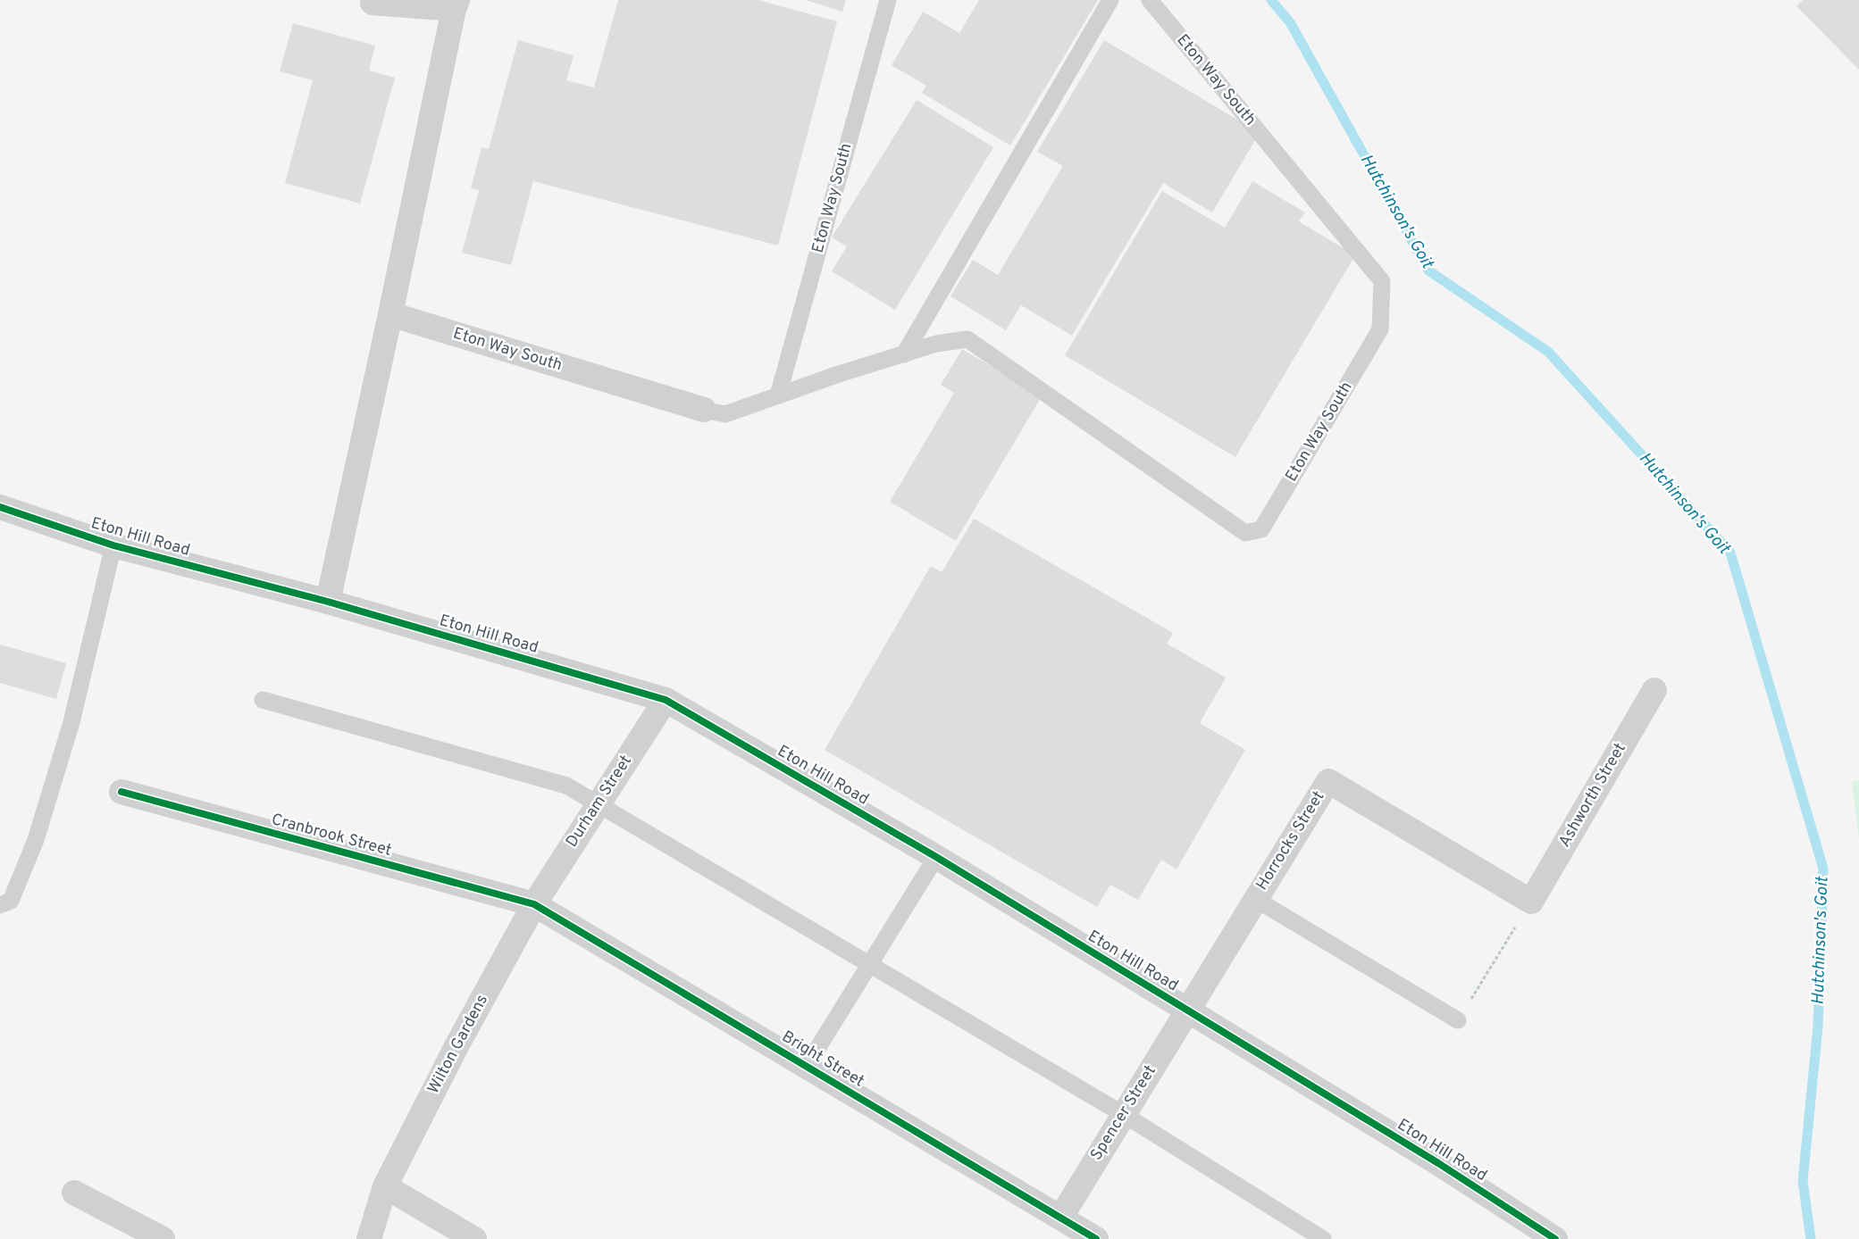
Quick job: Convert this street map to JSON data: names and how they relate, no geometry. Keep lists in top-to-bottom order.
{
  "streets": {
    "street": [
      "Eton Way South",
      "Eton Hill Road",
      "Ashworth Street",
      "Durham Street",
      "Cranbrook Street",
      "Horrocks Street",
      "Wilton Gardens",
      "Bright Street",
      "Spencer Street"
    ]
  },
  "crossings": [
    ["Eton Hill Road", "Durham Street"],
    ["Eton Hill Road", "Horrocks Street"],
    ["Eton Hill Road", "Spencer Street"],
    ["Ashworth Street", "Horrocks Street"],
    ["Durham Street", "Cranbrook Street"],
    ["Durham Street", "Wilton Gardens"],
    ["Durham Street", "Bright Street"],
    ["Cranbrook Street", "Wilton Gardens"],
    ["Cranbrook Street", "Bright Street"],
    ["Horrocks Street", "Spencer Street"],
    ["Wilton Gardens", "Bright Street"],
    ["Bright Street", "Spencer Street"]
  ],
  "water": ["Hutchinson's Goit"]
}
